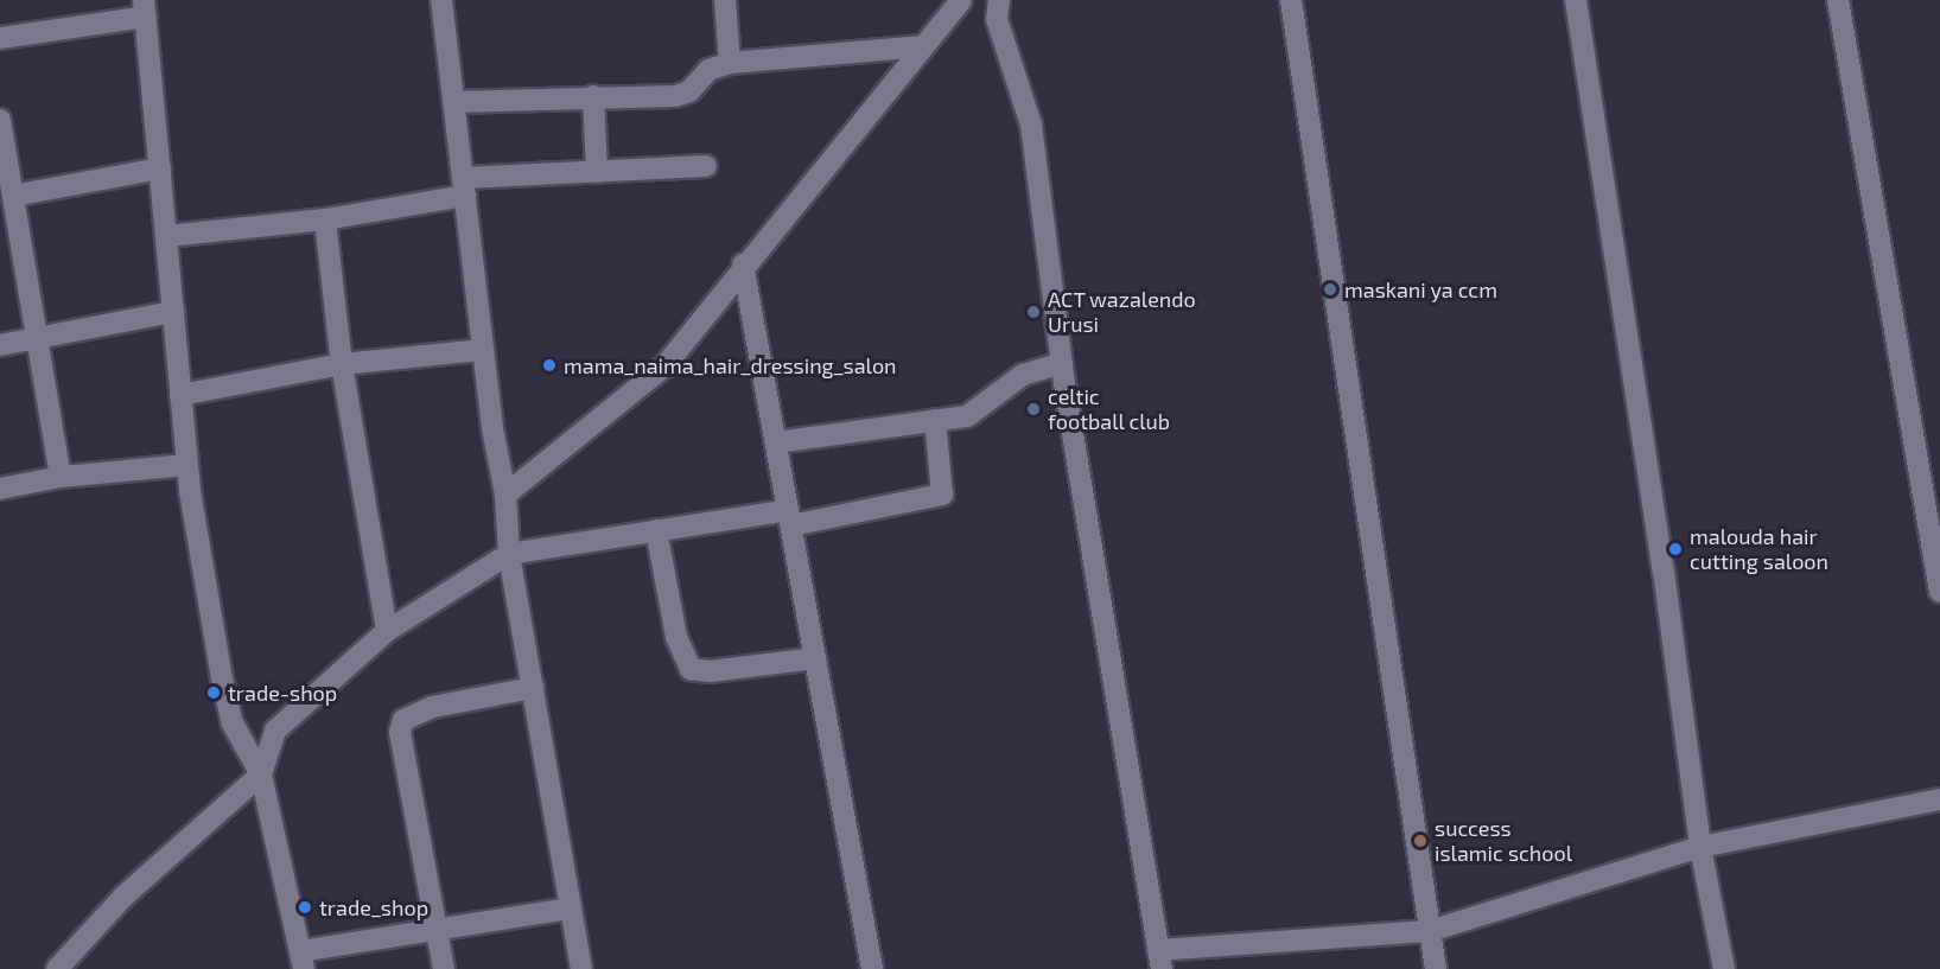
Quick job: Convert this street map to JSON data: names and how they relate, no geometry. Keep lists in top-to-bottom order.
{
  "places": [
    "maskani ya ccm",
    "ACT wazalendo Urusi",
    "mama_naima_hair_dressing_salon",
    "celtic football club",
    "malouda hair cutting saloon",
    "trade-shop",
    "success islamic school",
    "trade_shop"
  ]
}
